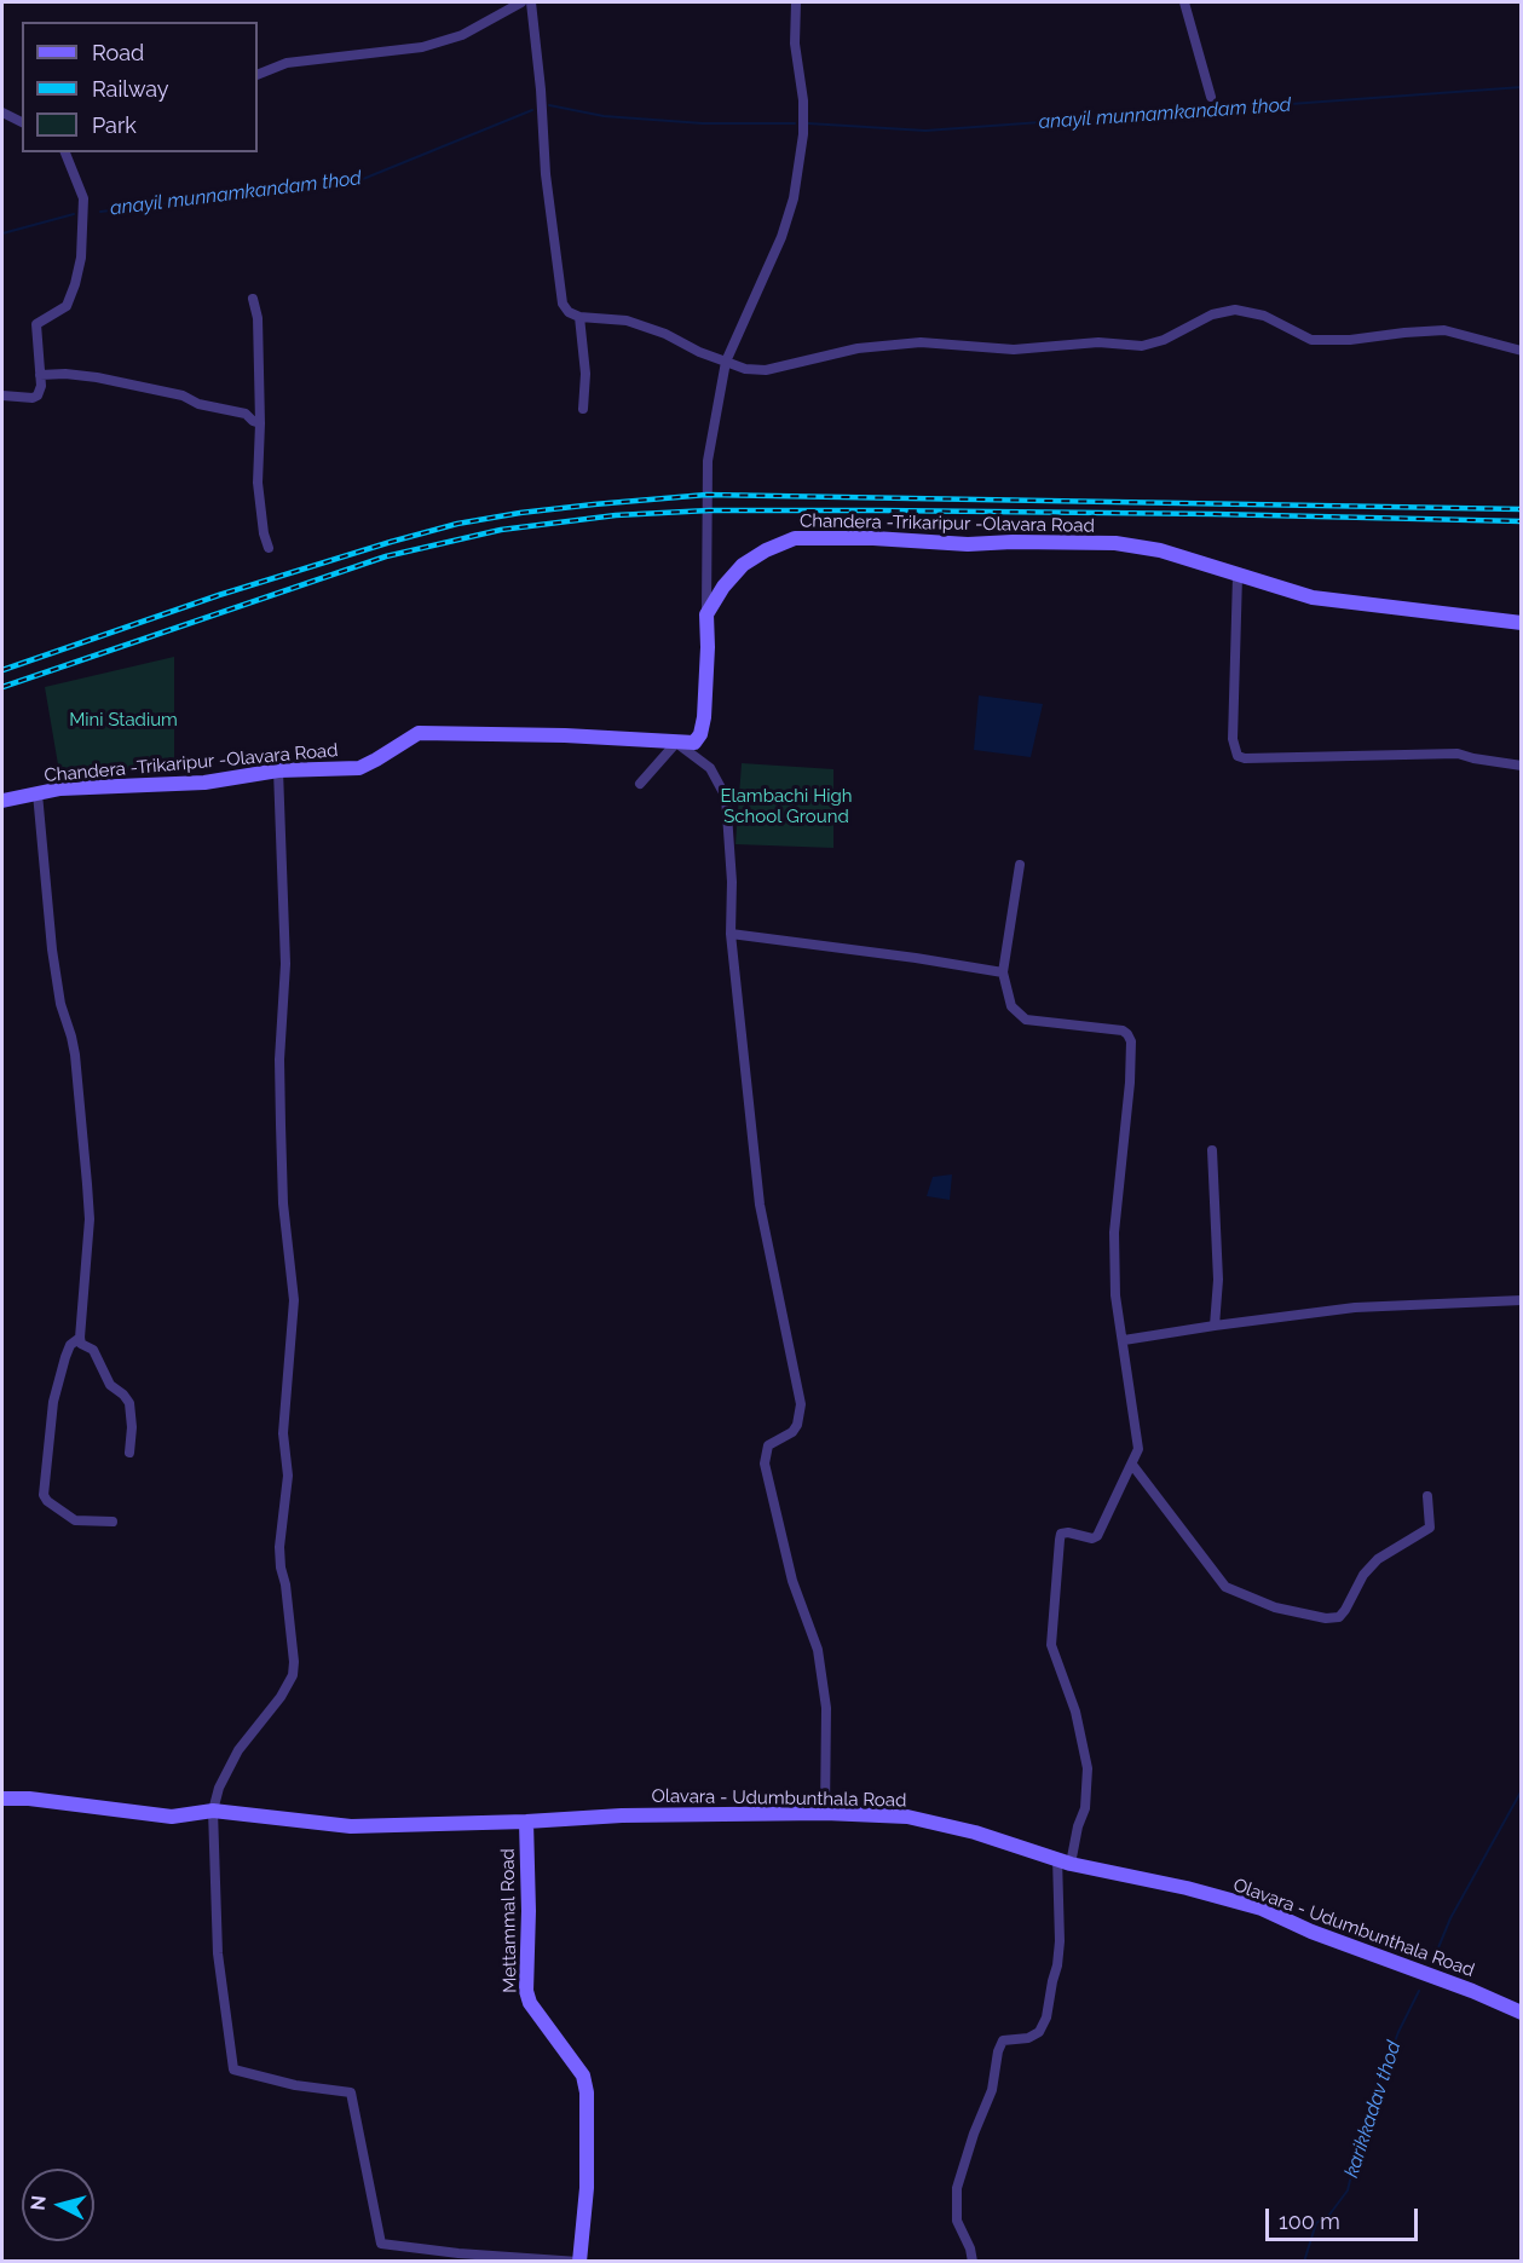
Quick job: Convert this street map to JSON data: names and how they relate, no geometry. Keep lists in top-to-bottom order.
{
  "streets": {
    "main road": ["Chandera -Trikaripur -Olavara Road", "Olavara - Udumbunthala Road", "Mettammal Road"]
  },
  "crossings": [
    ["Olavara - Udumbunthala Road", "Mettammal Road"]
  ],
  "water": ["anayil munnamkandam thod", "karikkadav thod"],
  "parks": ["Mini Stadium", "Elambachi High School Ground"],
  "legend": ["Road", "Railway", "Park"],
  "scale_bar": "100 m",
  "north": "left"
}
